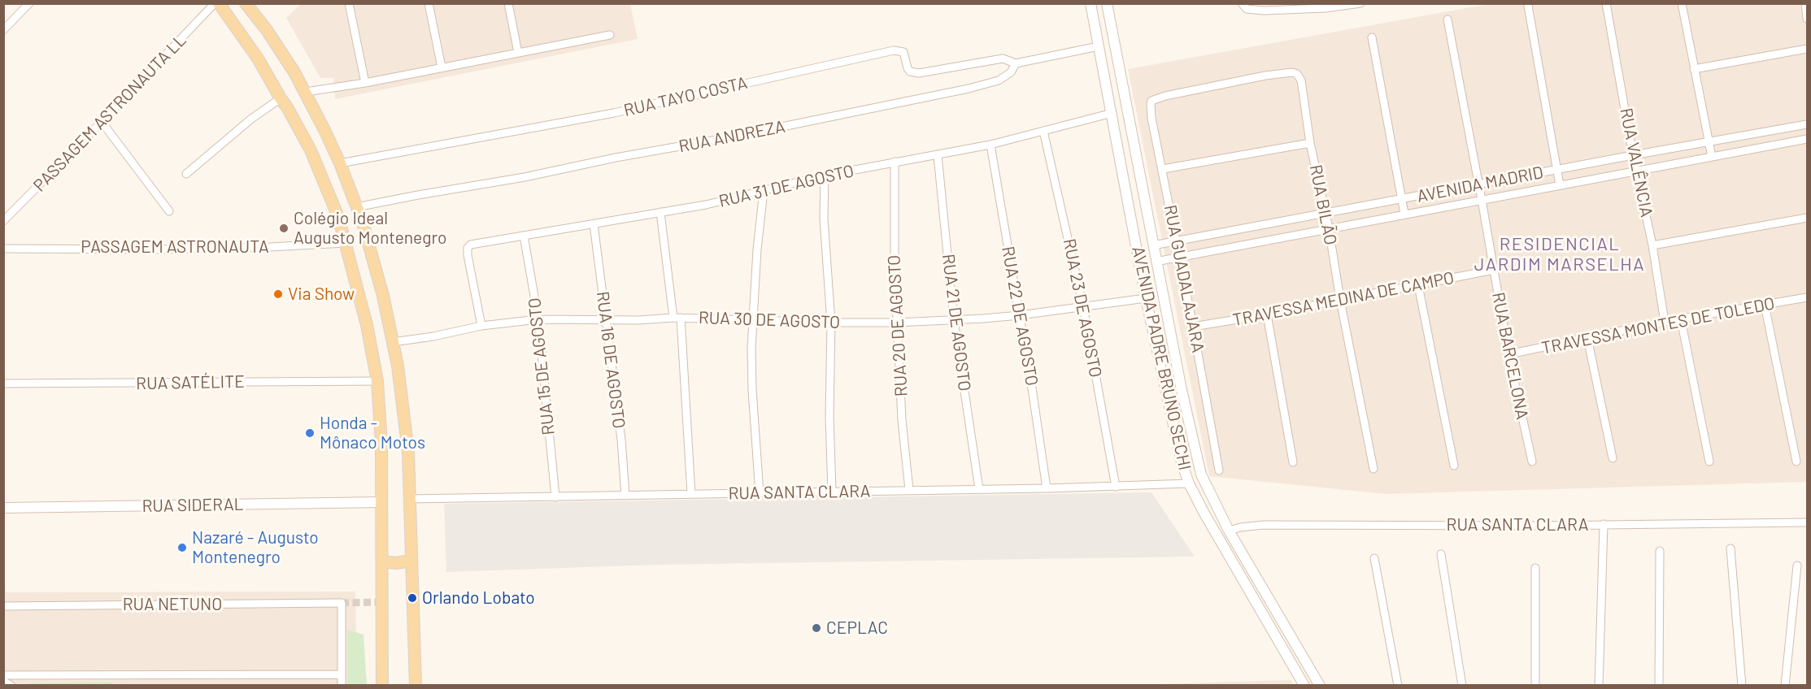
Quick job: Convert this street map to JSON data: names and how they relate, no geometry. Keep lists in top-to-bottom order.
{
  "streets": {
    "main road": ["AVENIDA PADRE BRUNO SECHI", "RUA SIDERAL"],
    "street": [
      "RUA TAYO COSTA",
      "PASSAGEM ASTRONAUTA LL",
      "RUA ANDREZA",
      "RUA VALÊNCIA",
      "AVENIDA MADRID",
      "RUA 31 DE AGOSTO",
      "RUA BILÃO",
      "PASSAGEM ASTRONAUTA",
      "RUA GUADALAJARA",
      "TRAVESSA MEDINA DE CAMPO",
      "RUA 23 DE AGOSTO",
      "RUA 22 DE AGOSTO",
      "RUA 30 DE AGOSTO",
      "RUA 21 DE AGOSTO",
      "RUA 20 DE AGOSTO",
      "TRAVESSA MONTES DE TOLEDO",
      "RUA BARCELONA",
      "RUA 16 DE AGOSTO",
      "RUA 15 DE AGOSTO",
      "RUA SATÉLITE",
      "RUA SANTA CLARA",
      "RUA NETUNO"
    ]
  },
  "crossings": [
    ["RUA TAYO COSTA", "RUA ANDREZA"],
    ["RUA VALÊNCIA", "AVENIDA MADRID"],
    ["RUA VALÊNCIA", "TRAVESSA MONTES DE TOLEDO"],
    ["AVENIDA MADRID", "RUA BILÃO"],
    ["AVENIDA MADRID", "RUA GUADALAJARA"],
    ["AVENIDA MADRID", "RUA BARCELONA"],
    ["AVENIDA MADRID", "AVENIDA PADRE BRUNO SECHI"],
    ["RUA 31 DE AGOSTO", "RUA 23 DE AGOSTO"],
    ["RUA 31 DE AGOSTO", "RUA 22 DE AGOSTO"],
    ["RUA 31 DE AGOSTO", "RUA 30 DE AGOSTO"],
    ["RUA 31 DE AGOSTO", "RUA 21 DE AGOSTO"],
    ["RUA 31 DE AGOSTO", "RUA 20 DE AGOSTO"],
    ["RUA 31 DE AGOSTO", "AVENIDA PADRE BRUNO SECHI"],
    ["RUA 31 DE AGOSTO", "RUA 16 DE AGOSTO"],
    ["RUA 31 DE AGOSTO", "RUA 15 DE AGOSTO"],
    ["RUA BILÃO", "RUA GUADALAJARA"],
    ["RUA BILÃO", "TRAVESSA MEDINA DE CAMPO"],
    ["RUA GUADALAJARA", "TRAVESSA MEDINA DE CAMPO"],
    ["TRAVESSA MEDINA DE CAMPO", "RUA BARCELONA"],
    ["RUA 23 DE AGOSTO", "RUA 30 DE AGOSTO"],
    ["RUA 23 DE AGOSTO", "RUA SANTA CLARA"],
    ["RUA 22 DE AGOSTO", "RUA 30 DE AGOSTO"],
    ["RUA 22 DE AGOSTO", "RUA SANTA CLARA"],
    ["RUA 30 DE AGOSTO", "RUA 21 DE AGOSTO"],
    ["RUA 30 DE AGOSTO", "RUA 20 DE AGOSTO"],
    ["RUA 30 DE AGOSTO", "AVENIDA PADRE BRUNO SECHI"],
    ["RUA 30 DE AGOSTO", "RUA 16 DE AGOSTO"],
    ["RUA 30 DE AGOSTO", "RUA 15 DE AGOSTO"],
    ["RUA 21 DE AGOSTO", "RUA SANTA CLARA"],
    ["RUA 20 DE AGOSTO", "RUA SANTA CLARA"],
    ["TRAVESSA MONTES DE TOLEDO", "RUA BARCELONA"],
    ["AVENIDA PADRE BRUNO SECHI", "RUA SANTA CLARA"],
    ["RUA 16 DE AGOSTO", "RUA SANTA CLARA"],
    ["RUA 15 DE AGOSTO", "RUA SANTA CLARA"]
  ],
  "districts": ["RESIDENCIAL JARDIM MARSELHA"],
  "places": [
    "Colégio Ideal Augusto Montenegro",
    "Via Show",
    "Honda - Mônaco Motos",
    "Nazaré - Augusto Montenegro",
    "Orlando Lobato",
    "CEPLAC"
  ]
}
